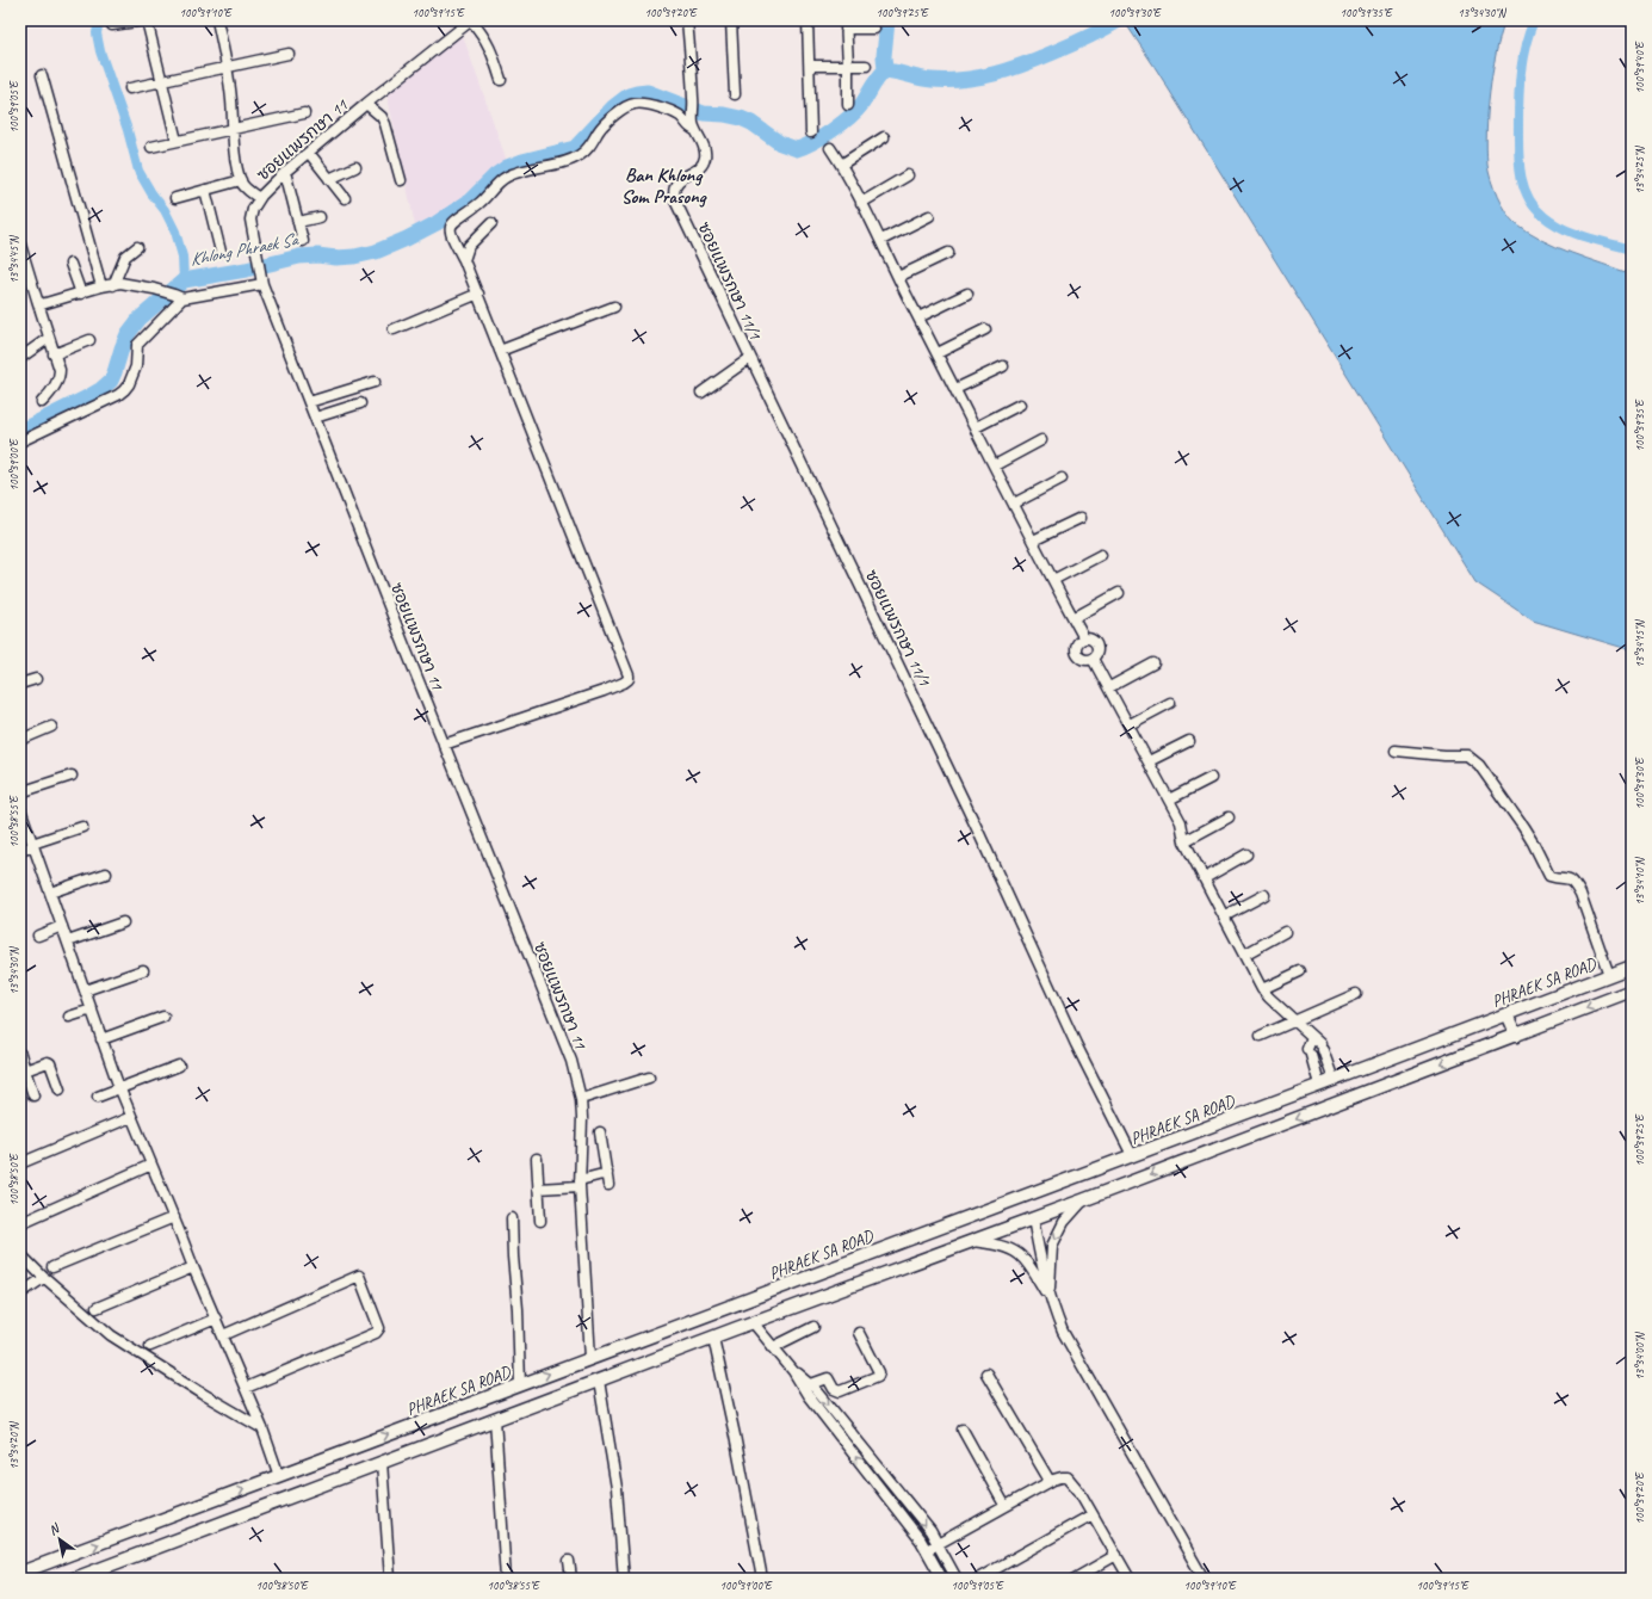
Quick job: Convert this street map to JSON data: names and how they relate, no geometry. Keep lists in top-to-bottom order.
{
  "streets": {
    "main road": ["PHRAEK SA ROAD"],
    "street": ["ซอยแพรกษา 11", "ซอยแพรกษา 11/1"]
  },
  "crossings": [
    ["ซอยแพรกษา 11", "PHRAEK SA ROAD"],
    ["ซอยแพรกษา 11/1", "PHRAEK SA ROAD"]
  ],
  "districts": ["Ban Khlong Som Prasong"],
  "water": ["Khlong Phraek Sa"],
  "north": "top left",
  "coordinates": [
    "100°39'10\"E",
    "100°39'15\"E",
    "100°39'20\"E",
    "100°39'25\"E",
    "100°39'30\"E",
    "100°39'35\"E",
    "13°34'30\"N",
    "100°39'40\"E",
    "100°39'05\"E",
    "13°34'25\"N",
    "13°34'45\"N",
    "100°39'00\"E",
    "13°34'15\"N",
    "100°38'55\"E",
    "13°34'10\"N",
    "100°38'50\"E",
    "13°34'00\"N",
    "13°34'20\"N"
  ]
}
